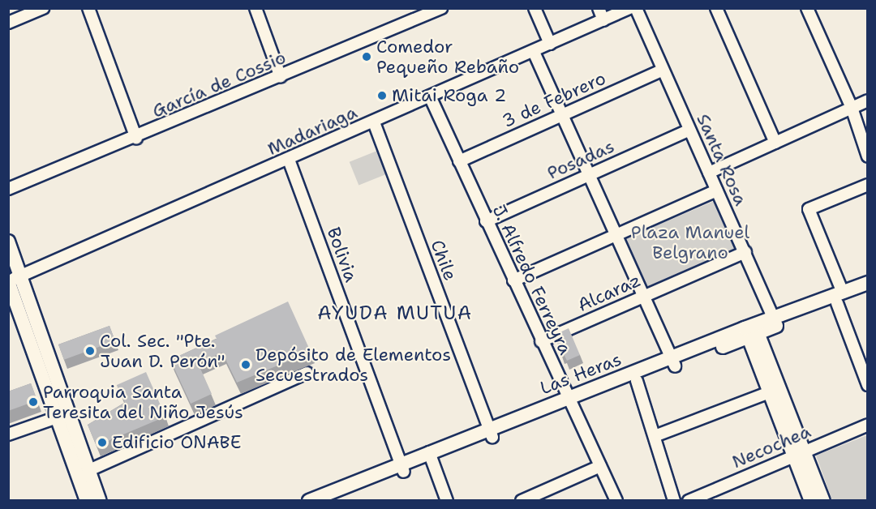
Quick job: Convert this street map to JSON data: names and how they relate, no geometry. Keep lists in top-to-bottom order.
{
  "streets": {
    "main road": ["Las Heras"],
    "street": [
      "García de Cossio",
      "3 de Febrero",
      "Madariaga",
      "Posadas",
      "Santa Rosa",
      "Bolivia",
      "Chile",
      "J. Alfredo Ferreyra",
      "Alcaraz",
      "Necochea"
    ]
  },
  "crossings": [
    ["3 de Febrero", "Santa Rosa"],
    ["3 de Febrero", "J. Alfredo Ferreyra"],
    ["Madariaga", "Bolivia"],
    ["Madariaga", "Chile"],
    ["Madariaga", "J. Alfredo Ferreyra"],
    ["Posadas", "Santa Rosa"],
    ["Posadas", "J. Alfredo Ferreyra"],
    ["Santa Rosa", "Alcaraz"],
    ["Santa Rosa", "Las Heras"],
    ["Bolivia", "Las Heras"],
    ["Chile", "Las Heras"],
    ["J. Alfredo Ferreyra", "Alcaraz"],
    ["J. Alfredo Ferreyra", "Las Heras"]
  ],
  "districts": ["AYUDA MUTUA"],
  "parks": ["Plaza Manuel Belgrano"],
  "places": [
    "Comedor Pequeño Rebaño",
    "Mitai Roga 2",
    "Col. Sec. \"Pte. Juan D. Perón\"",
    "Depósito de Elementos Secuestrados",
    "Parroquia Santa Teresita del Niño Jesús",
    "Edificio ONABE"
  ]
}
